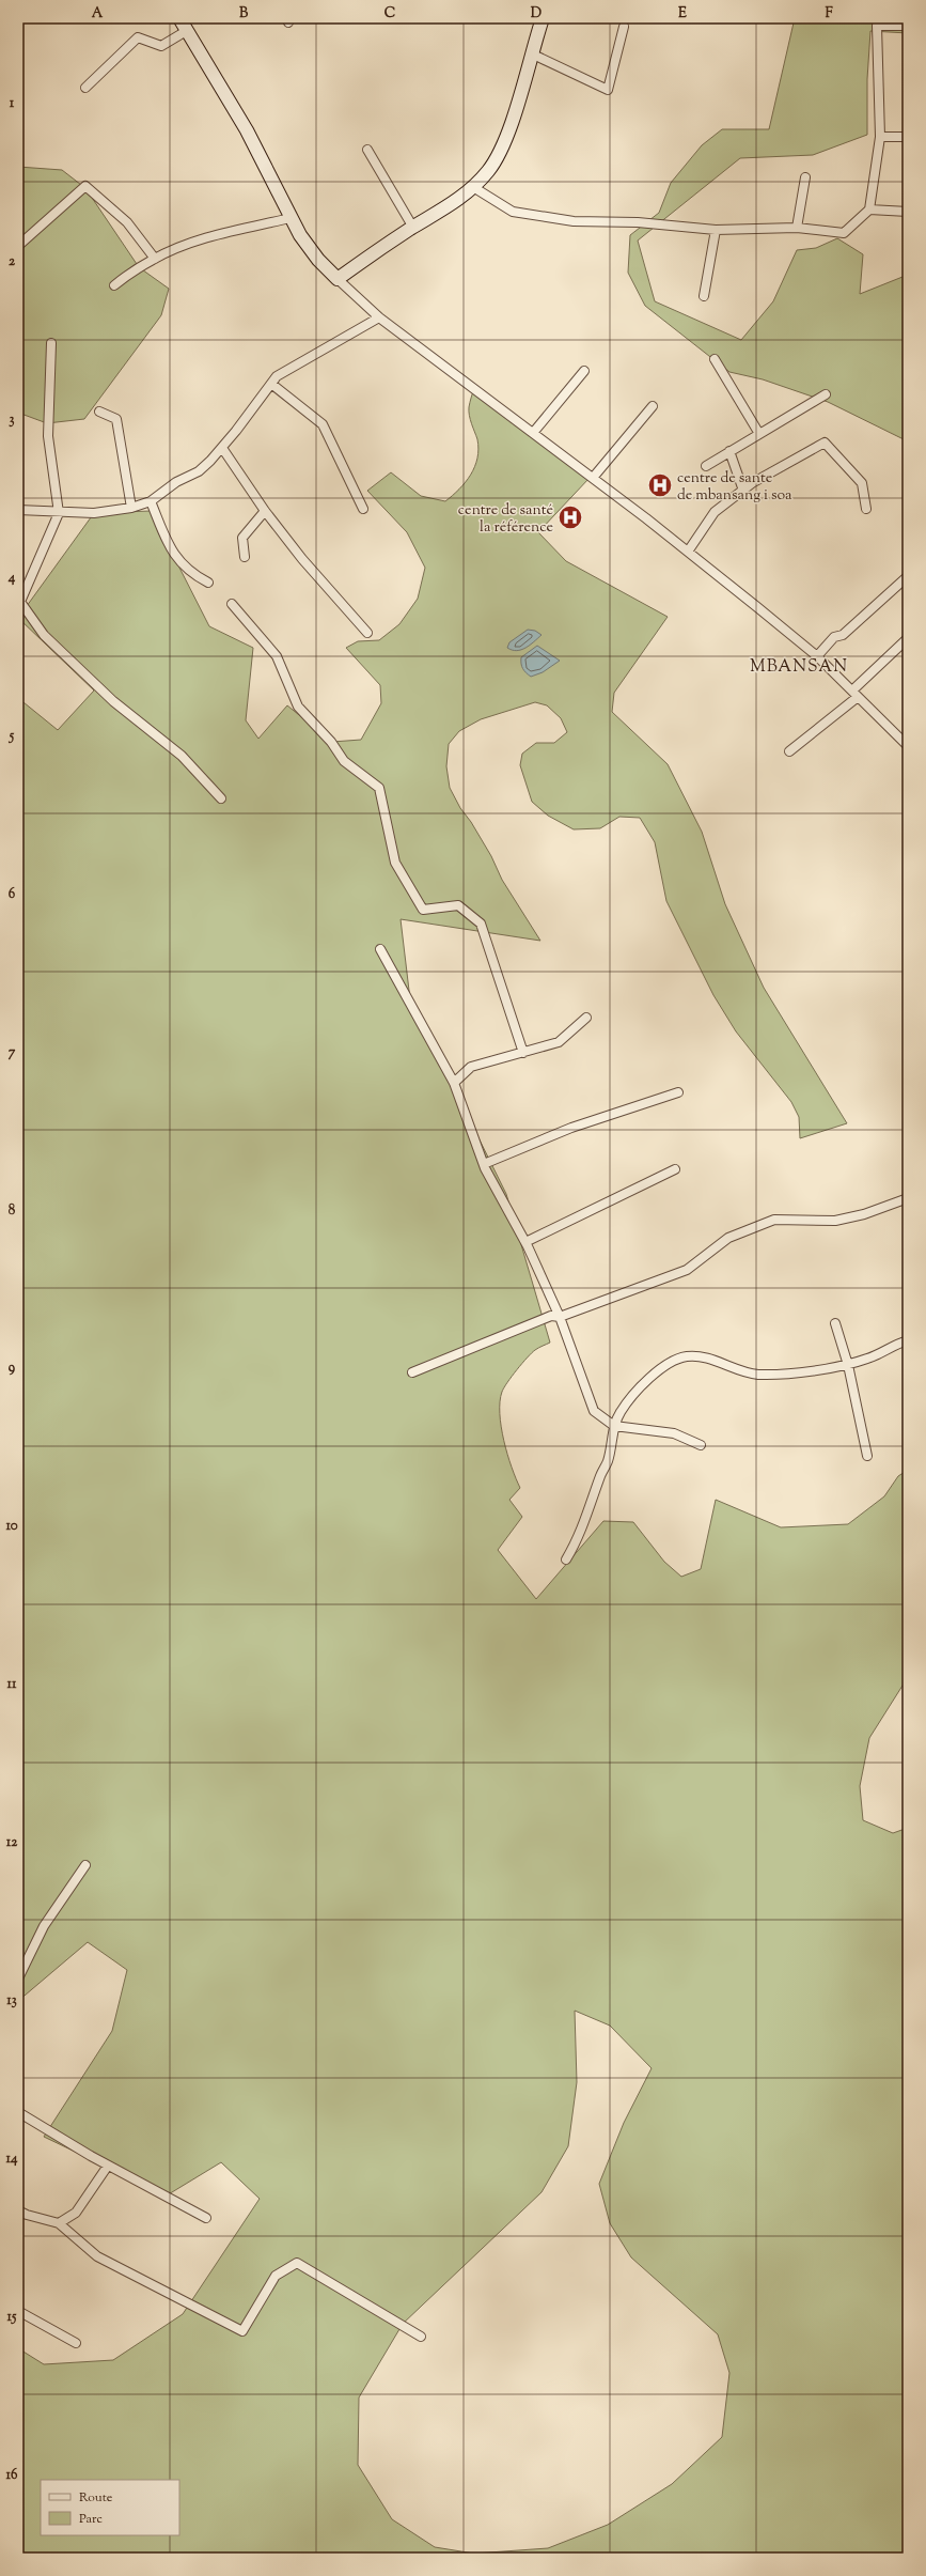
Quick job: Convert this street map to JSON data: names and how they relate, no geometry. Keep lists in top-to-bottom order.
{
  "districts": ["MBANSAN"],
  "places": {
    "hospital": ["centre de sante de mbansang i soa", "centre de santé la référence"]
  },
  "legend": ["Route", "Parc"],
  "grid": {
    "columns": [
      "A",
      "B",
      "C",
      "D",
      "E",
      "F"
    ],
    "rows": [
      "1",
      "2",
      "3",
      "4",
      "5",
      "6",
      "7",
      "8",
      "9",
      "10",
      "11",
      "12",
      "13",
      "14",
      "15",
      "16"
    ]
  }
}
